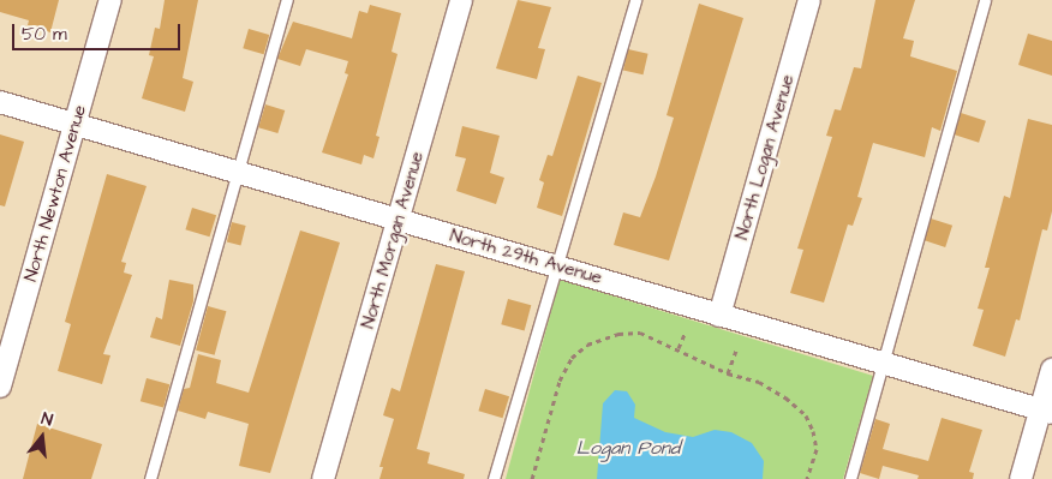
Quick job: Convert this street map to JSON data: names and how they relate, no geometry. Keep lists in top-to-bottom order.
{
  "streets": {
    "street": [
      "North Logan Avenue",
      "North Newton Avenue",
      "North Morgan Avenue",
      "North 29th Avenue"
    ]
  },
  "crossings": [
    ["North Logan Avenue", "North 29th Avenue"],
    ["North Newton Avenue", "North 29th Avenue"],
    ["North Morgan Avenue", "North 29th Avenue"]
  ],
  "water": ["Logan Pond"],
  "scale_bar": "50 m",
  "north": "top"
}
